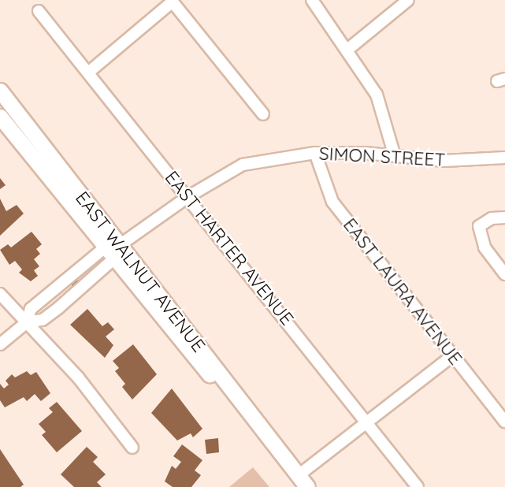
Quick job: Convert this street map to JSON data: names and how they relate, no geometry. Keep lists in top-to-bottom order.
{
  "streets": {
    "main road": ["EAST WALNUT AVENUE"],
    "street": ["SIMON STREET", "EAST HARTER AVENUE", "EAST LAURA AVENUE"]
  },
  "crossings": [
    ["SIMON STREET", "EAST HARTER AVENUE"],
    ["SIMON STREET", "EAST WALNUT AVENUE"],
    ["SIMON STREET", "EAST LAURA AVENUE"]
  ]
}
